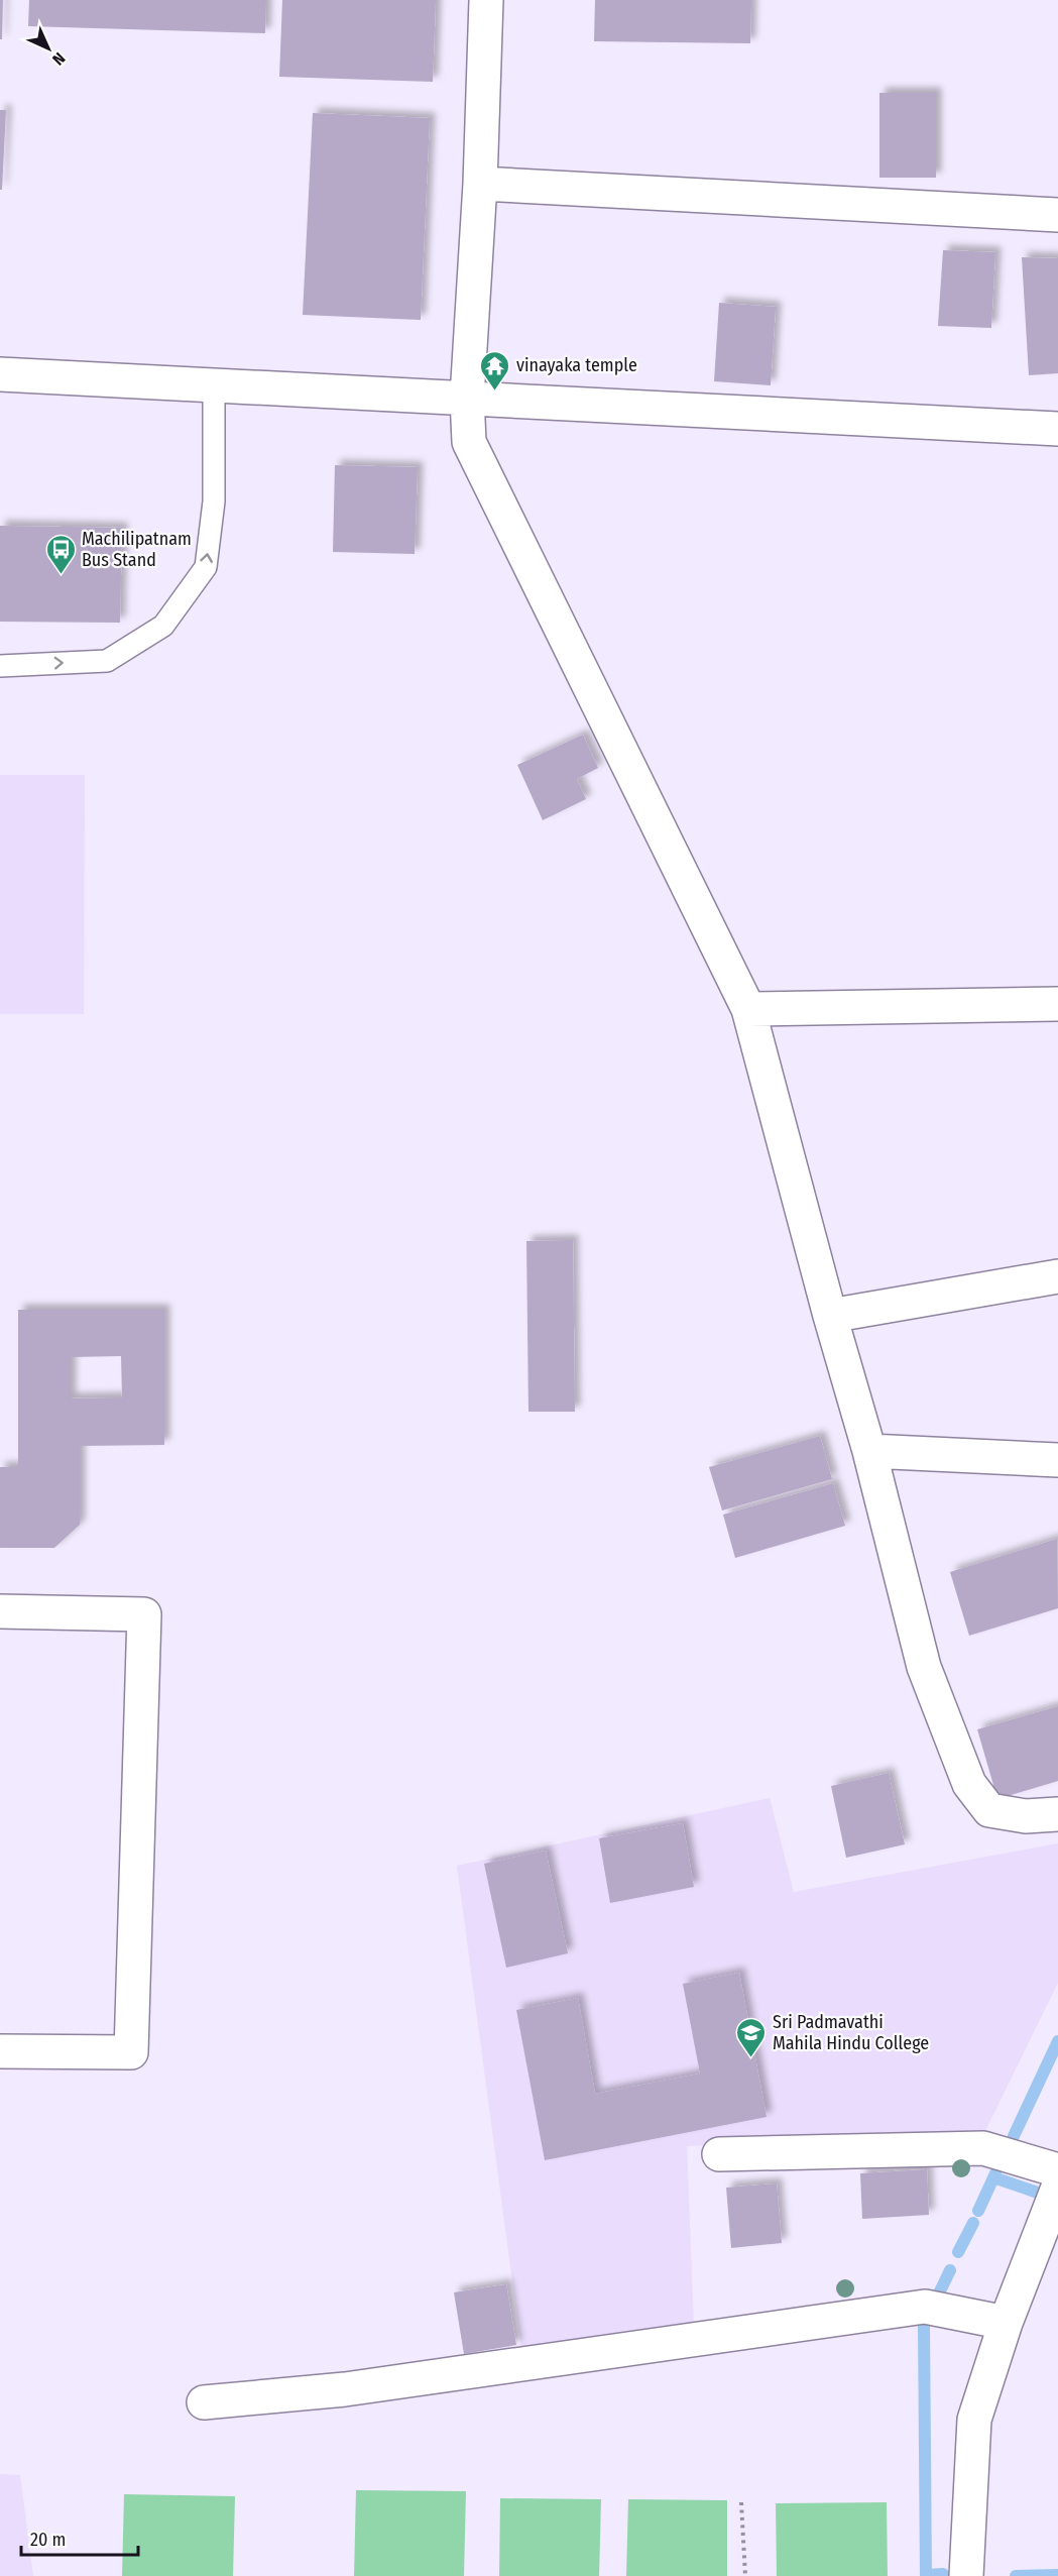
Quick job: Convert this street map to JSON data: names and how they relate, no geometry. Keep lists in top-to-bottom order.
{
  "places": {
    "temple": ["vinayaka temple"],
    "bus stop": ["Machilipatnam Bus Stand"],
    "school or university": ["Sri Padmavathi Mahila Hindu College"]
  },
  "scale_bar": "20 m",
  "north": "bottom right"
}
